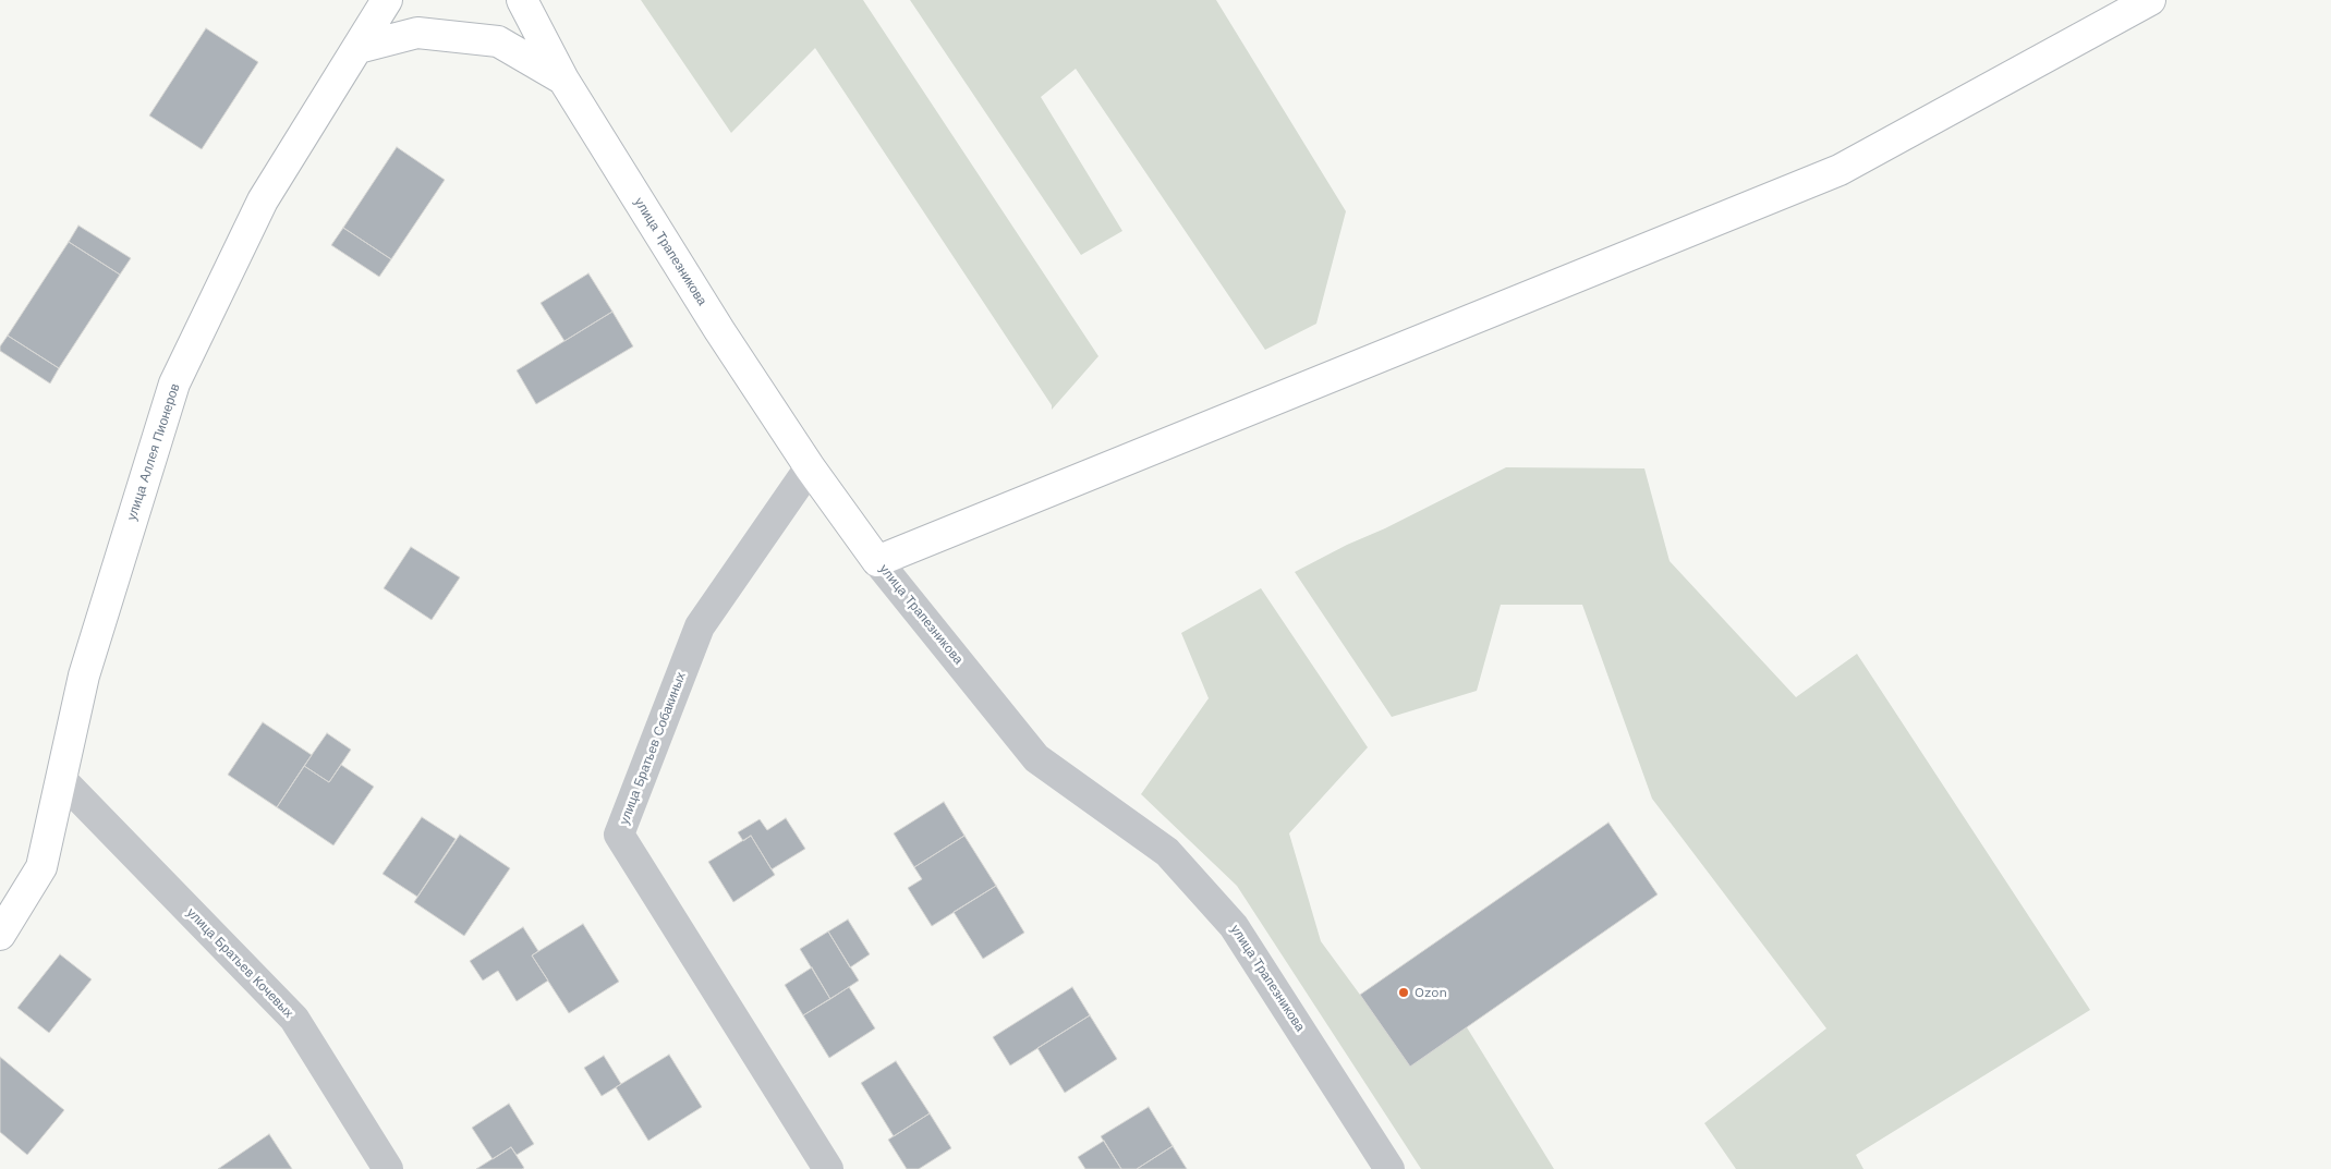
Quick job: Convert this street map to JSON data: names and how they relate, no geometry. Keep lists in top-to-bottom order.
{
  "streets": {
    "street": [
      "улица Трапезникова",
      "улица Аллея Пионеров",
      "улица Братьев Собакиных",
      "улица Братьев Кочевых"
    ]
  },
  "crossings": [
    ["улица Трапезникова", "улица Братьев Собакиных"],
    ["улица Аллея Пионеров", "улица Братьев Кочевых"]
  ],
  "places": ["Ozon"]
}
